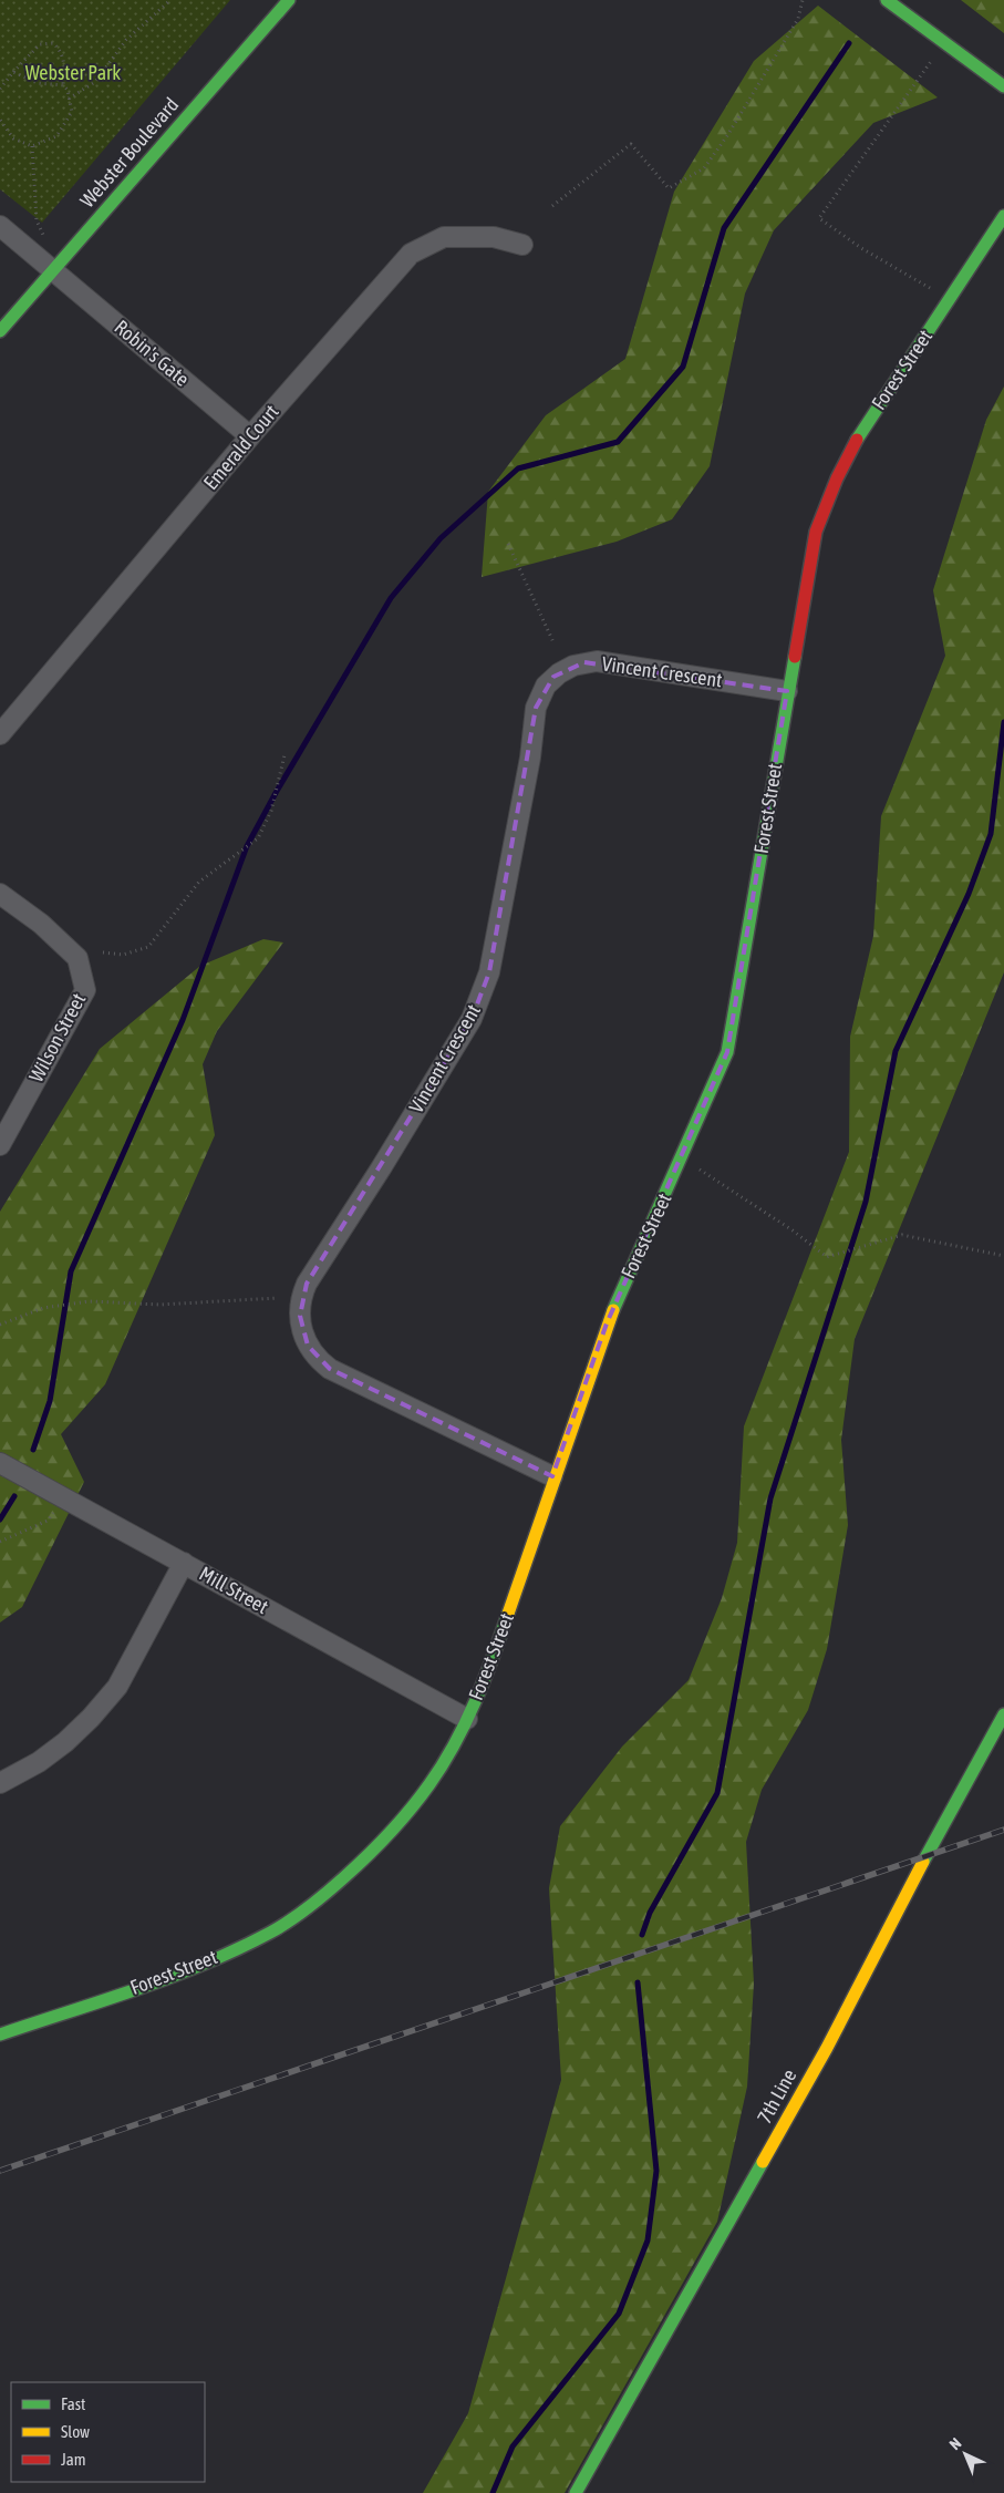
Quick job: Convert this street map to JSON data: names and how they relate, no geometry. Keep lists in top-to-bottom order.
{
  "streets": {
    "street": [
      "Webster Boulevard",
      "Robin's Gate",
      "Forest Street",
      "Emerald Court",
      "Vincent Crescent",
      "Wilson Street",
      "Mill Street",
      "7th Line"
    ]
  },
  "crossings": [
    ["Webster Boulevard", "Robin's Gate"],
    ["Robin's Gate", "Emerald Court"],
    ["Forest Street", "Vincent Crescent"],
    ["Forest Street", "Mill Street"]
  ],
  "parks": ["Webster Park"],
  "legend": ["Fast", "Slow", "Jam"],
  "north": "top left"
}
